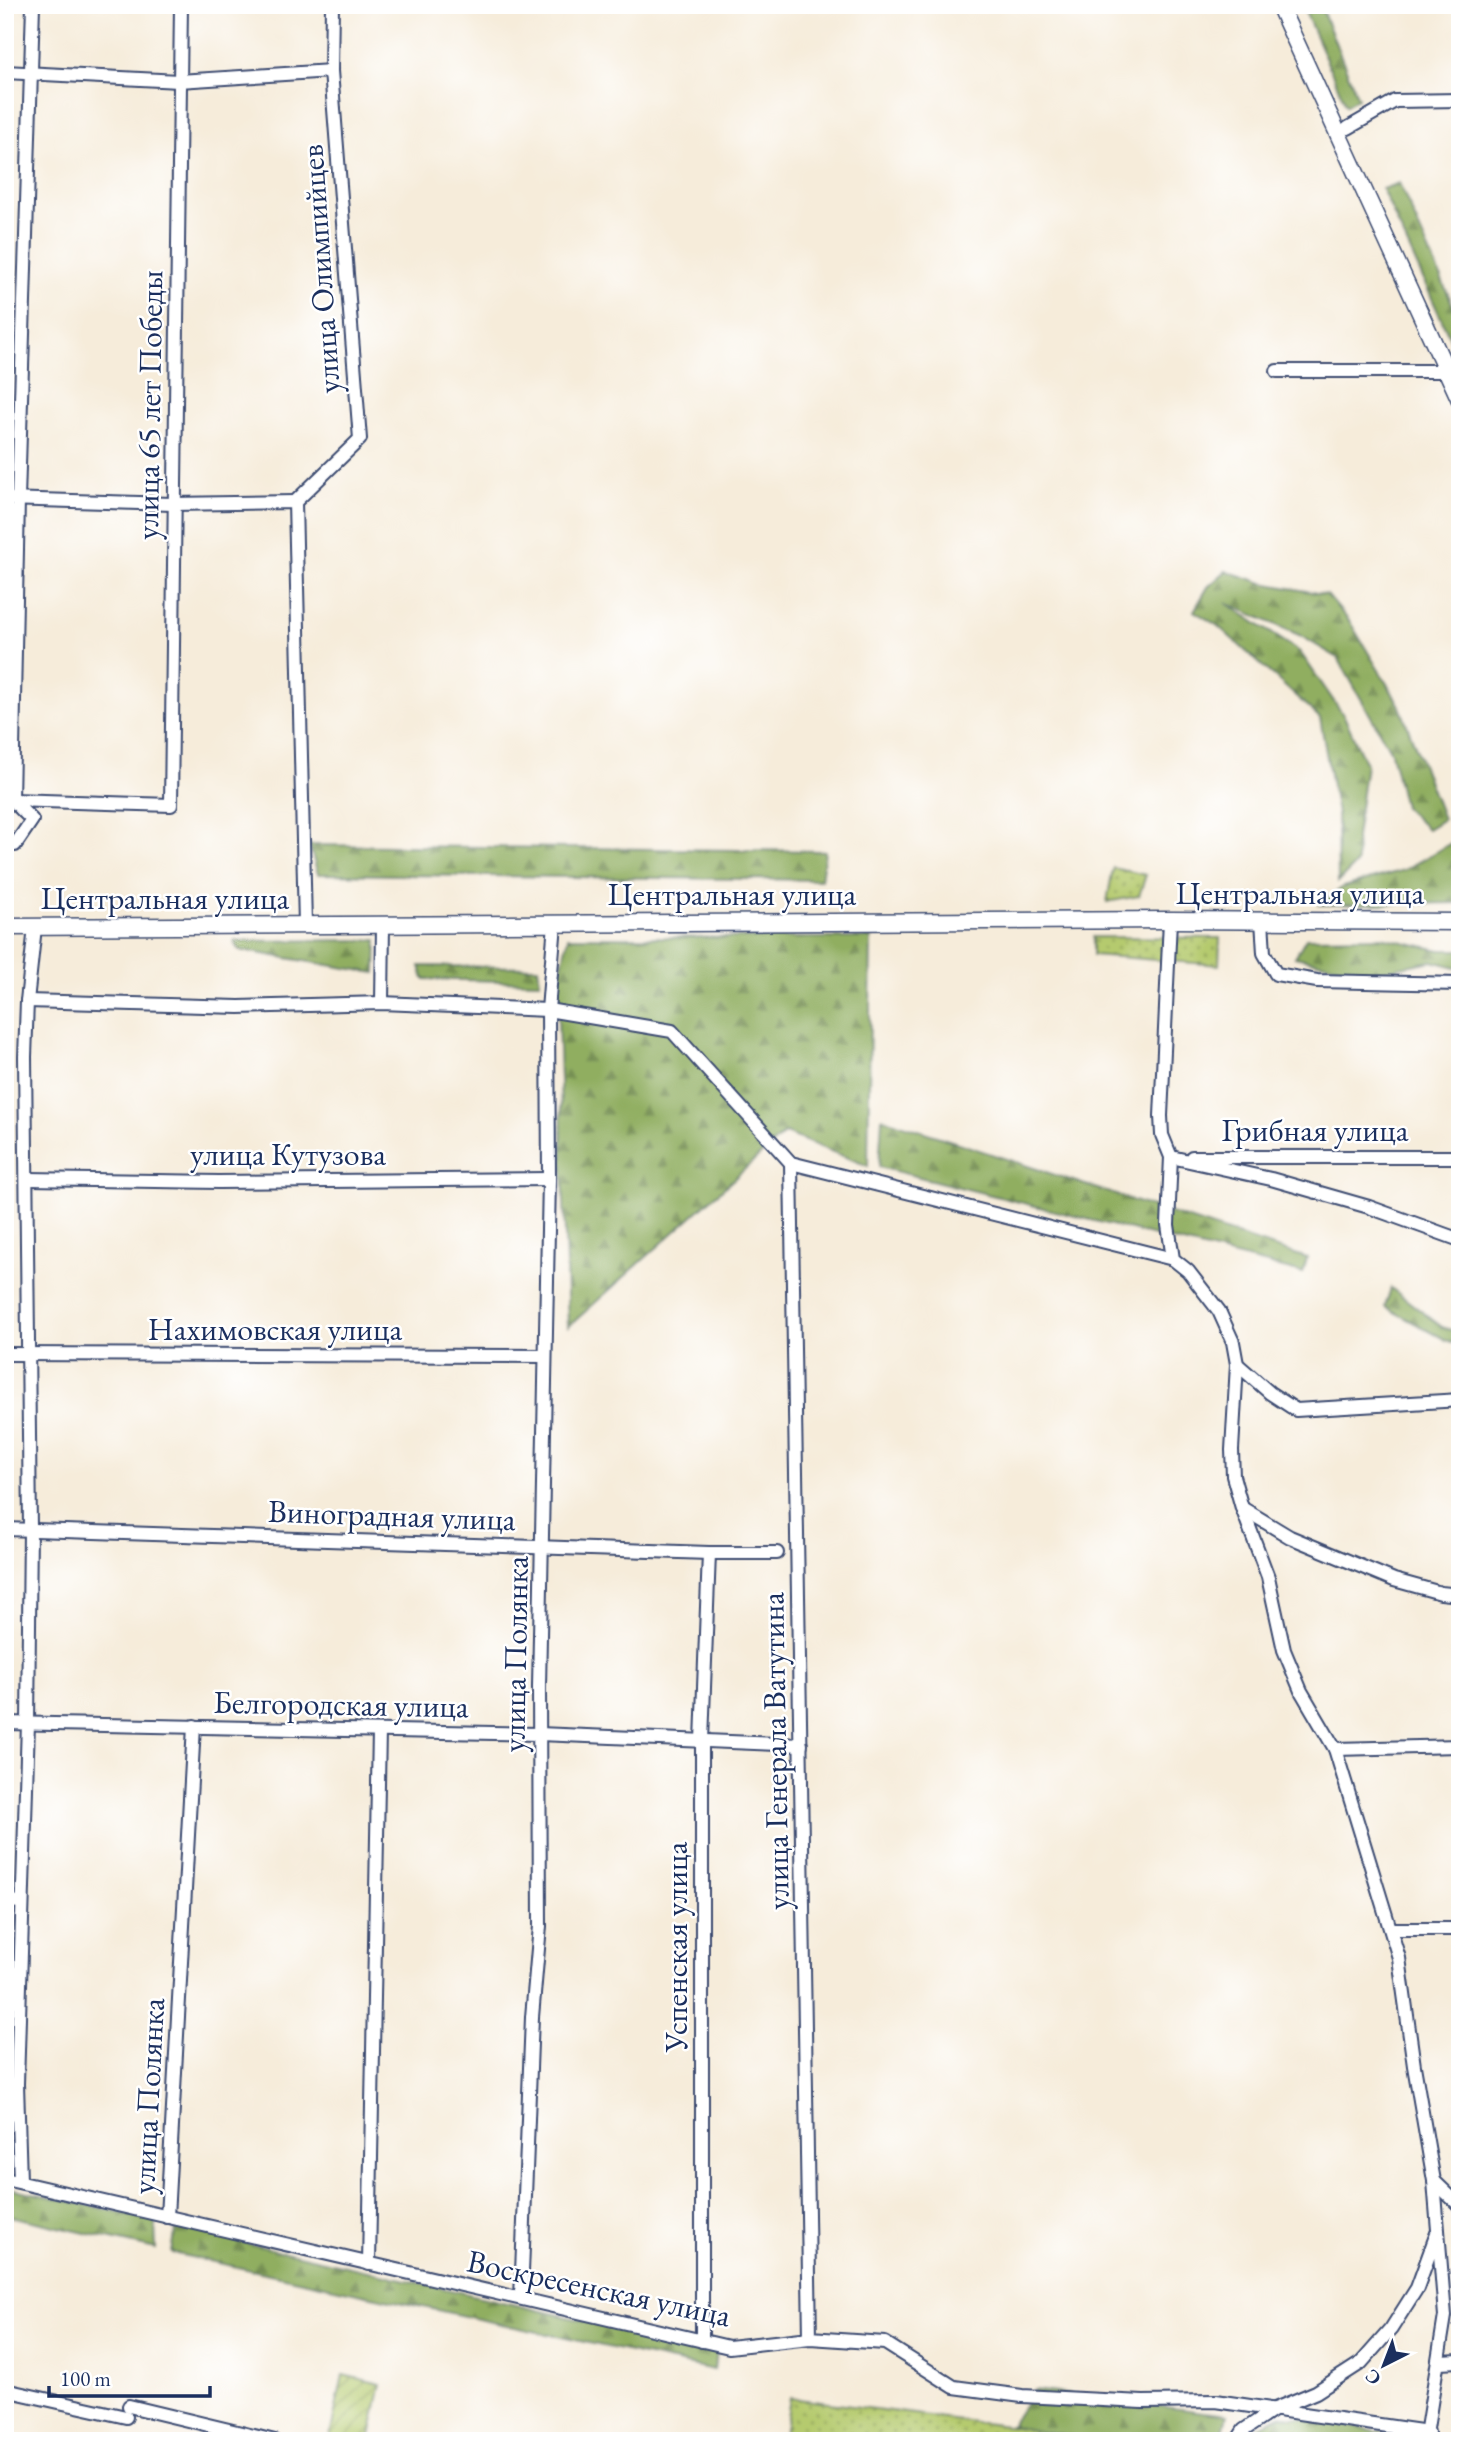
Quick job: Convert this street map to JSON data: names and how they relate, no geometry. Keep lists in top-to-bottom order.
{
  "streets": {
    "main road": ["Центральная улица"],
    "street": [
      "улица Олимпийцев",
      "улица 65 лет Победы",
      "Грибная улица",
      "улица Кутузова",
      "Нахимовская улица",
      "Виноградная улица",
      "улица Полянка",
      "Белгородская улица",
      "улица Генерала Ватутина",
      "Успенская улица",
      "Воскресенская улица"
    ]
  },
  "crossings": [
    ["Центральная улица", "улица Полянка"],
    ["улица Кутузова", "улица Полянка"],
    ["Нахимовская улица", "улица Полянка"],
    ["Виноградная улица", "улица Полянка"],
    ["Виноградная улица", "Успенская улица"],
    ["улица Полянка", "Белгородская улица"],
    ["улица Полянка", "Воскресенская улица"],
    ["Белгородская улица", "улица Генерала Ватутина"],
    ["Белгородская улица", "Успенская улица"],
    ["улица Генерала Ватутина", "Воскресенская улица"],
    ["Успенская улица", "Воскресенская улица"]
  ],
  "scale_bar": "100 m",
  "north": "bottom left"
}
